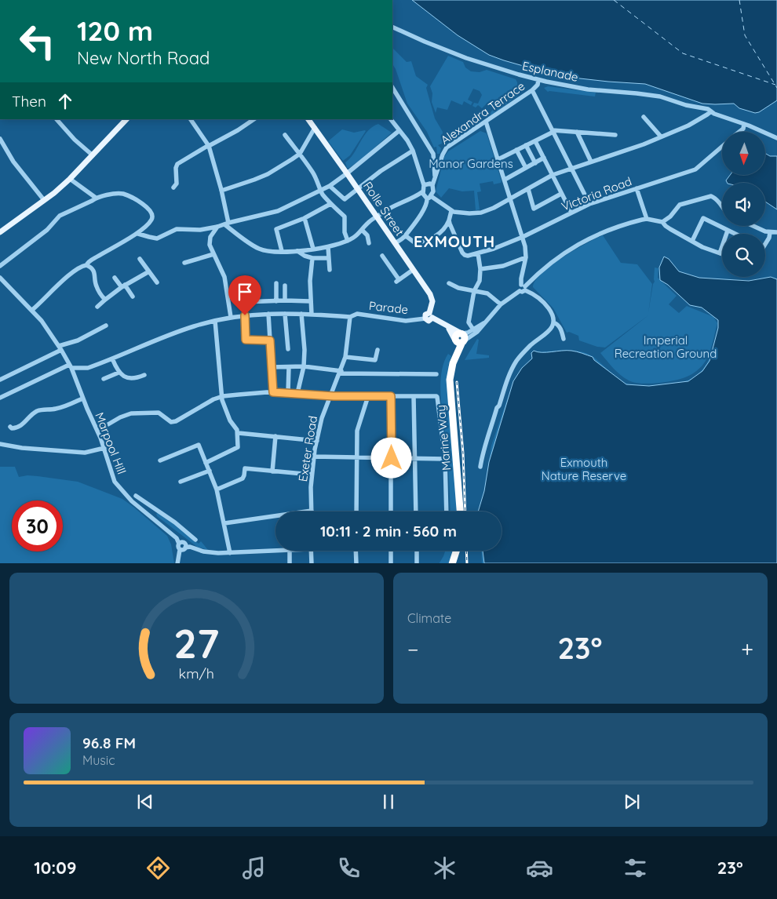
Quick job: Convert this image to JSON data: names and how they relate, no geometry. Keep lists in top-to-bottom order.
{
  "streets": {
    "highway": ["Marine Way"],
    "main road": ["Rolle Street"],
    "street": [
      "Esplanade",
      "Alexandra Terrace",
      "Victoria Road",
      "Parade",
      "Marpool Hill",
      "Exeter Road"
    ]
  },
  "crossings": [
    ["Esplanade", "Alexandra Terrace"],
    ["Parade", "Marpool Hill"],
    ["Parade", "Exeter Road"]
  ],
  "districts": ["EXMOUTH"],
  "parks": ["Manor Gardens", "Imperial Recreation Ground", "Exmouth Nature Reserve"],
  "north": "bottom",
  "page": {
    "turn": ["120 m", "New North Road"],
    "then": "Then",
    "limit": "30",
    "trip": "10:11 · 2 min · 560 m",
    "tile": "Climate",
    "heat": ["−", "23°", "+"],
    "song": ["96.8 FM", "Music"],
    "tabs": ["10:09", "23°"],
    "gauge": ["27", "km/h"]
  }
}
